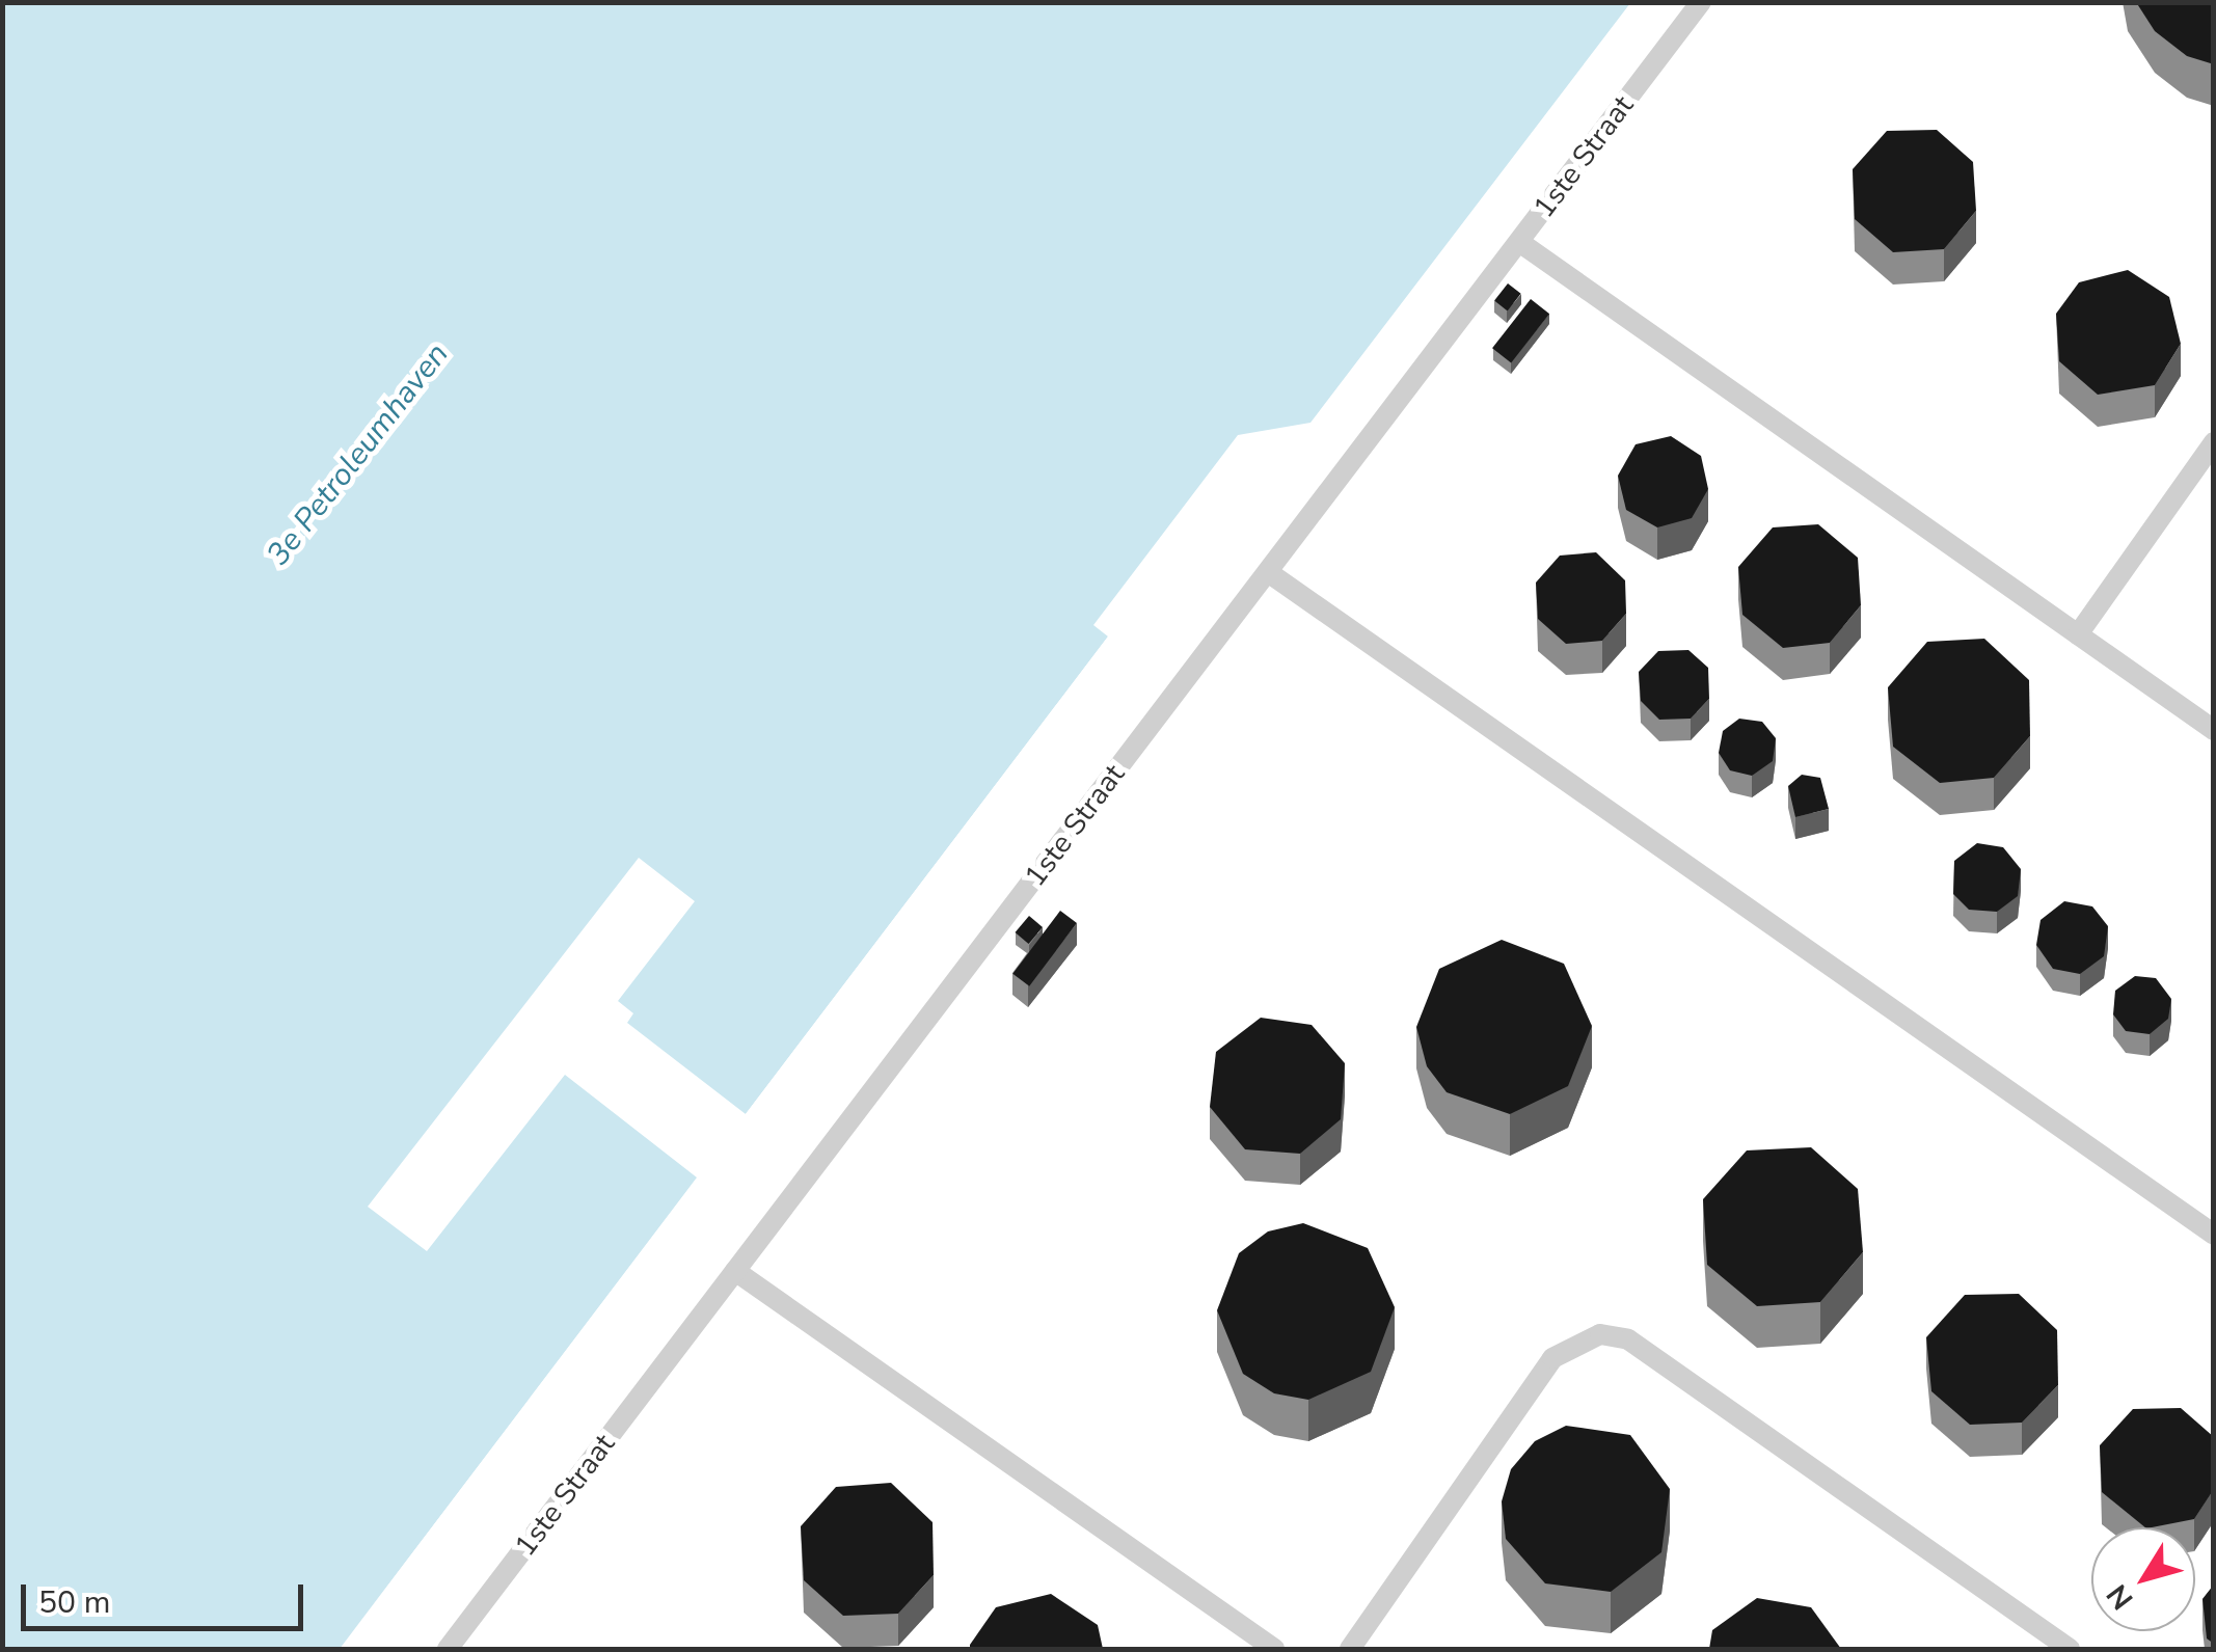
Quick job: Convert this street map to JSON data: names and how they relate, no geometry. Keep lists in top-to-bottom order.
{
  "streets": {
    "lane": ["1ste Straat"]
  },
  "water": ["3e Petroleumhaven"],
  "scale_bar": "50 m",
  "north": "bottom left"
}
